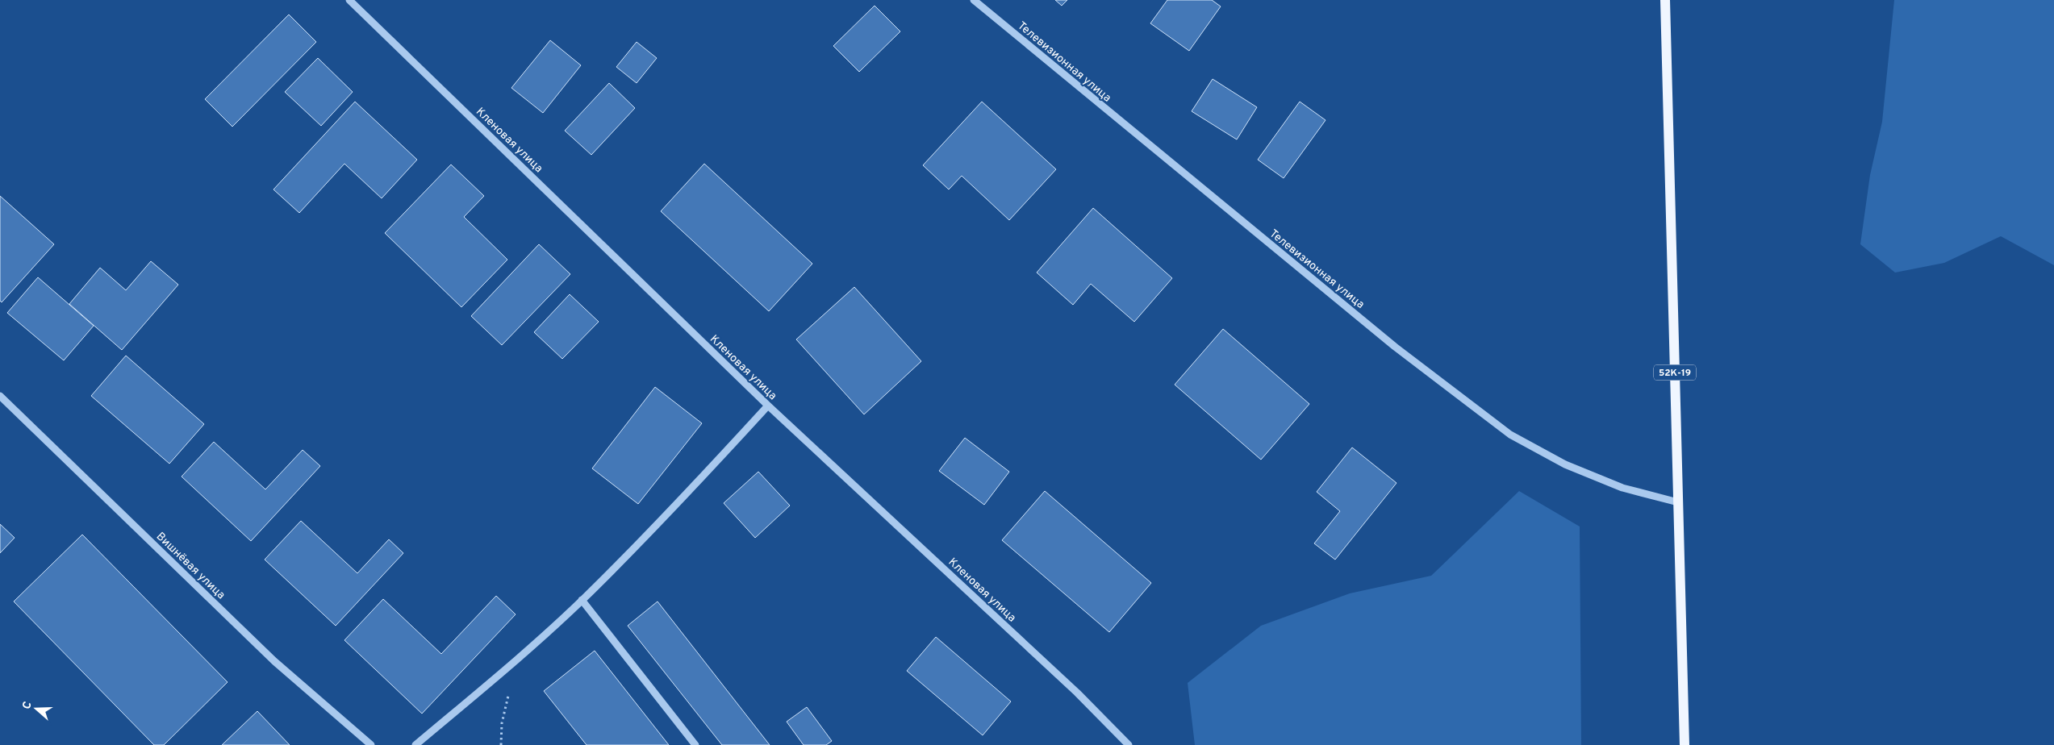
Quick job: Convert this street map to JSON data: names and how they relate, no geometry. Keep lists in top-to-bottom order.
{
  "streets": {
    "main road": ["52К-19"],
    "street": ["Телевизионная улица", "Кленовая улица", "Вишнёвая улица"]
  },
  "crossings": [
    ["Телевизионная улица", "52К-19"]
  ],
  "north": "left"
}
